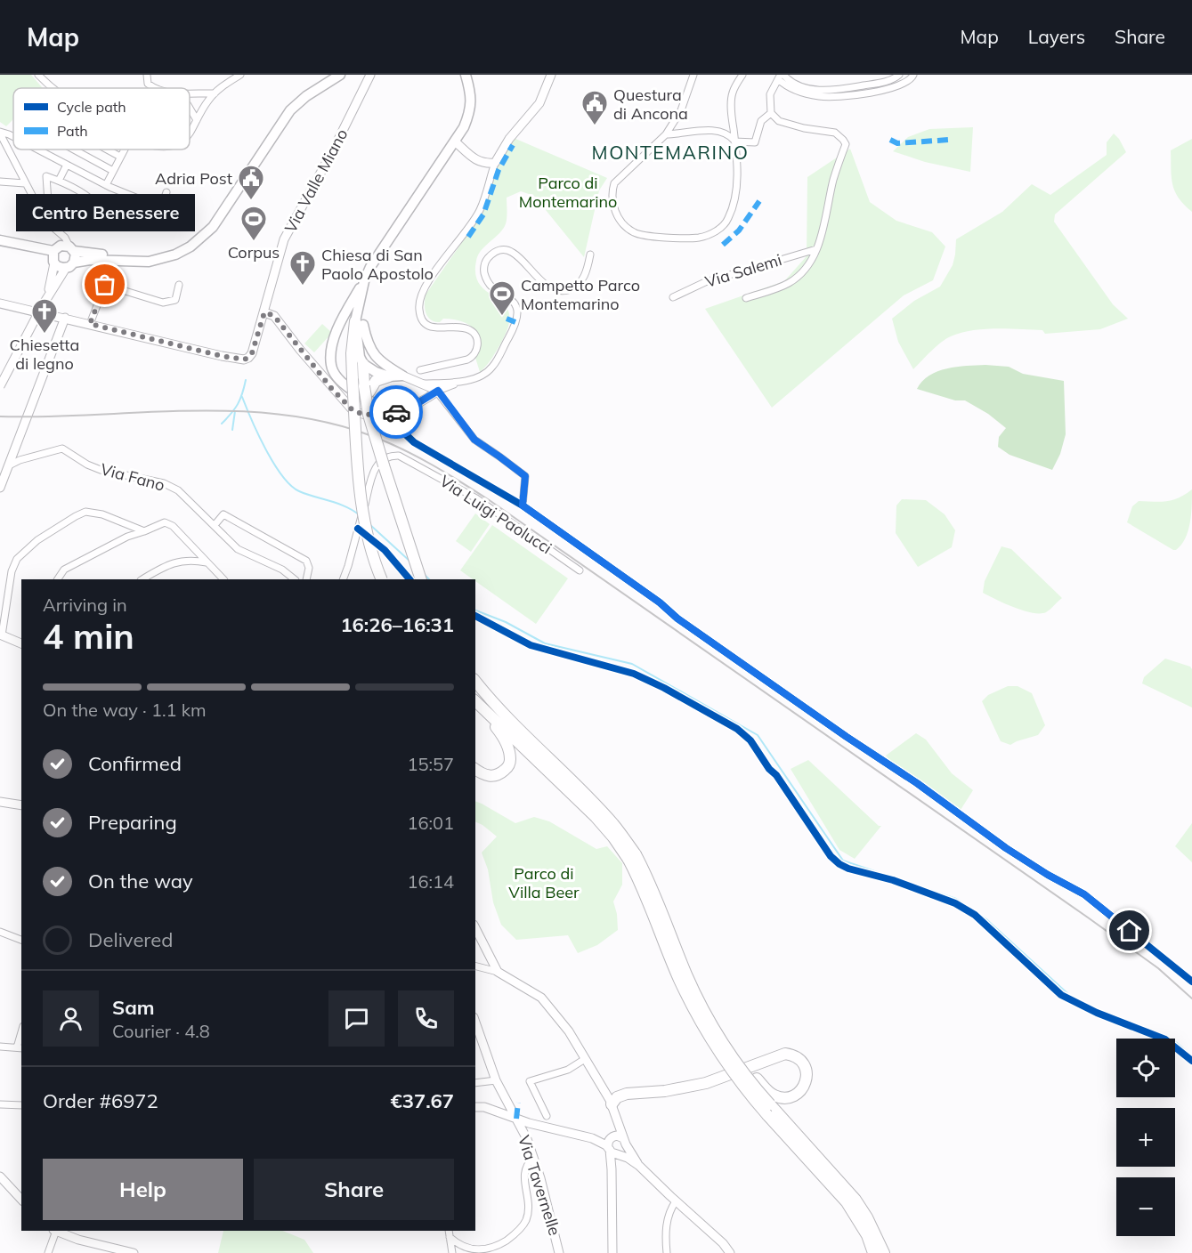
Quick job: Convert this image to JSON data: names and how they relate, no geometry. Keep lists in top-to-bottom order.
{
  "streets": {
    "street": [
      "Via Valle Miano",
      "Via Salemi",
      "Via Fano",
      "Via Luigi Paolucci",
      "Via Tavernelle"
    ]
  },
  "districts": ["MONTEMARINO"],
  "parks": ["Parco di Montemarino", "Parco di Villa Beer"],
  "places": {
    "public building": ["Questura di Ancona", "Adria Post"],
    "sports": ["Corpus", "Campetto Parco Montemarino"],
    "other": ["Centro Benessere"],
    "church": ["Chiesa di San Paolo Apostolo", "Chiesetta di legno"]
  },
  "legend": ["Cycle path", "Path"],
  "page": {
    "header": "Map",
    "nav": ["Map", "Layers", "Share"],
    "bubble": "Centro Benessere",
    "heading": ["4 min", "Arriving in", "16:26–16:31"],
    "panel": [
      "Sam",
      "Courier · 4.8",
      "Order #6972",
      "€37.67"
    ],
    "bar": "On the way · 1.1 km",
    "list": [
      ["Confirmed", "15:57"],
      ["Preparing", "16:01"],
      ["On the way", "16:14"],
      "Delivered"
    ],
    "map_buttons": ["+", "−"],
    "buttons": ["Help", "Share"]
  }
}
